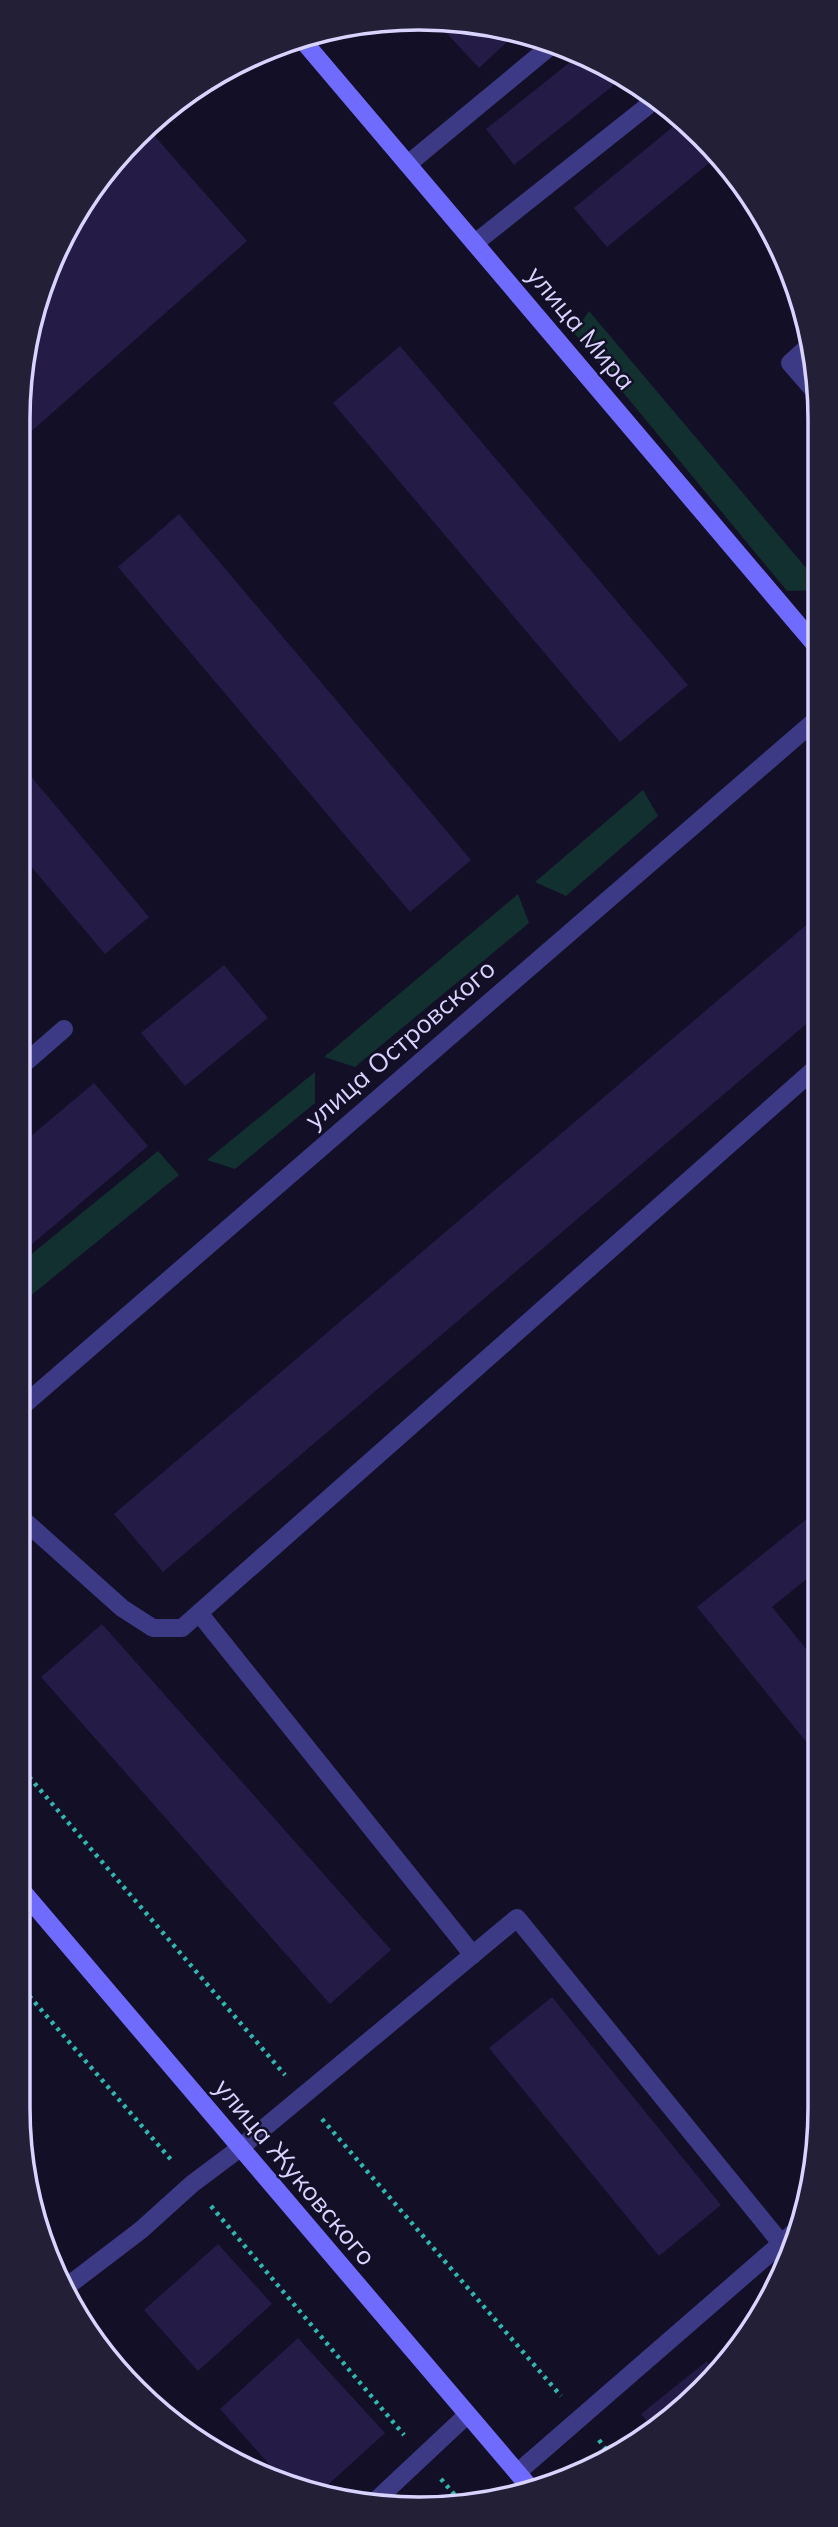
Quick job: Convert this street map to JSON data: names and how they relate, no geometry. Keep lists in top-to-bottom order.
{
  "streets": {
    "street": ["улица Мира", "улица Островского", "улица Жуковского"]
  }
}
